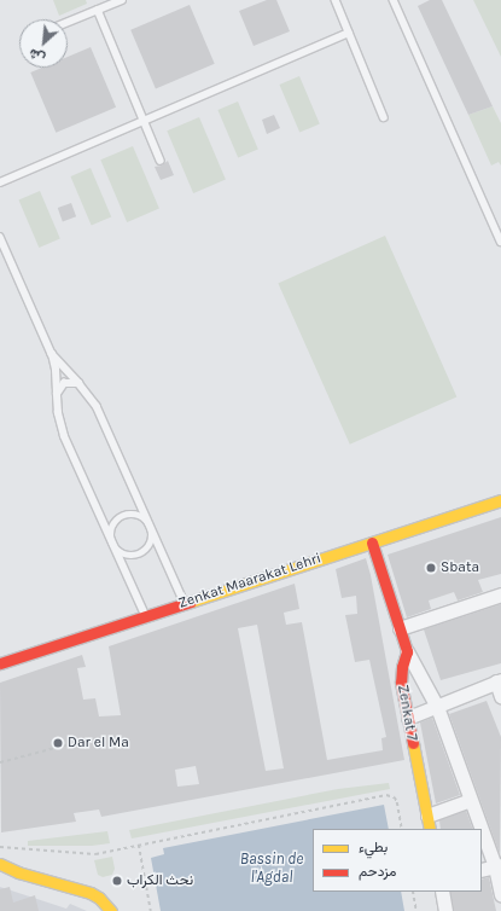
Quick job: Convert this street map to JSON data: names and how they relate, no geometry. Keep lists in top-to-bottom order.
{
  "streets": {
    "street": ["Zenkat Maarakat Lehri", "Zenkat 7"]
  },
  "crossings": [
    ["Zenkat Maarakat Lehri", "Zenkat 7"]
  ],
  "water": ["Bassin de l'Agdal"],
  "places": ["Sbata", "Dar el Ma", "نحث الكراب"],
  "legend": ["بطيء", "مزدحم"],
  "north": "bottom left"
}
